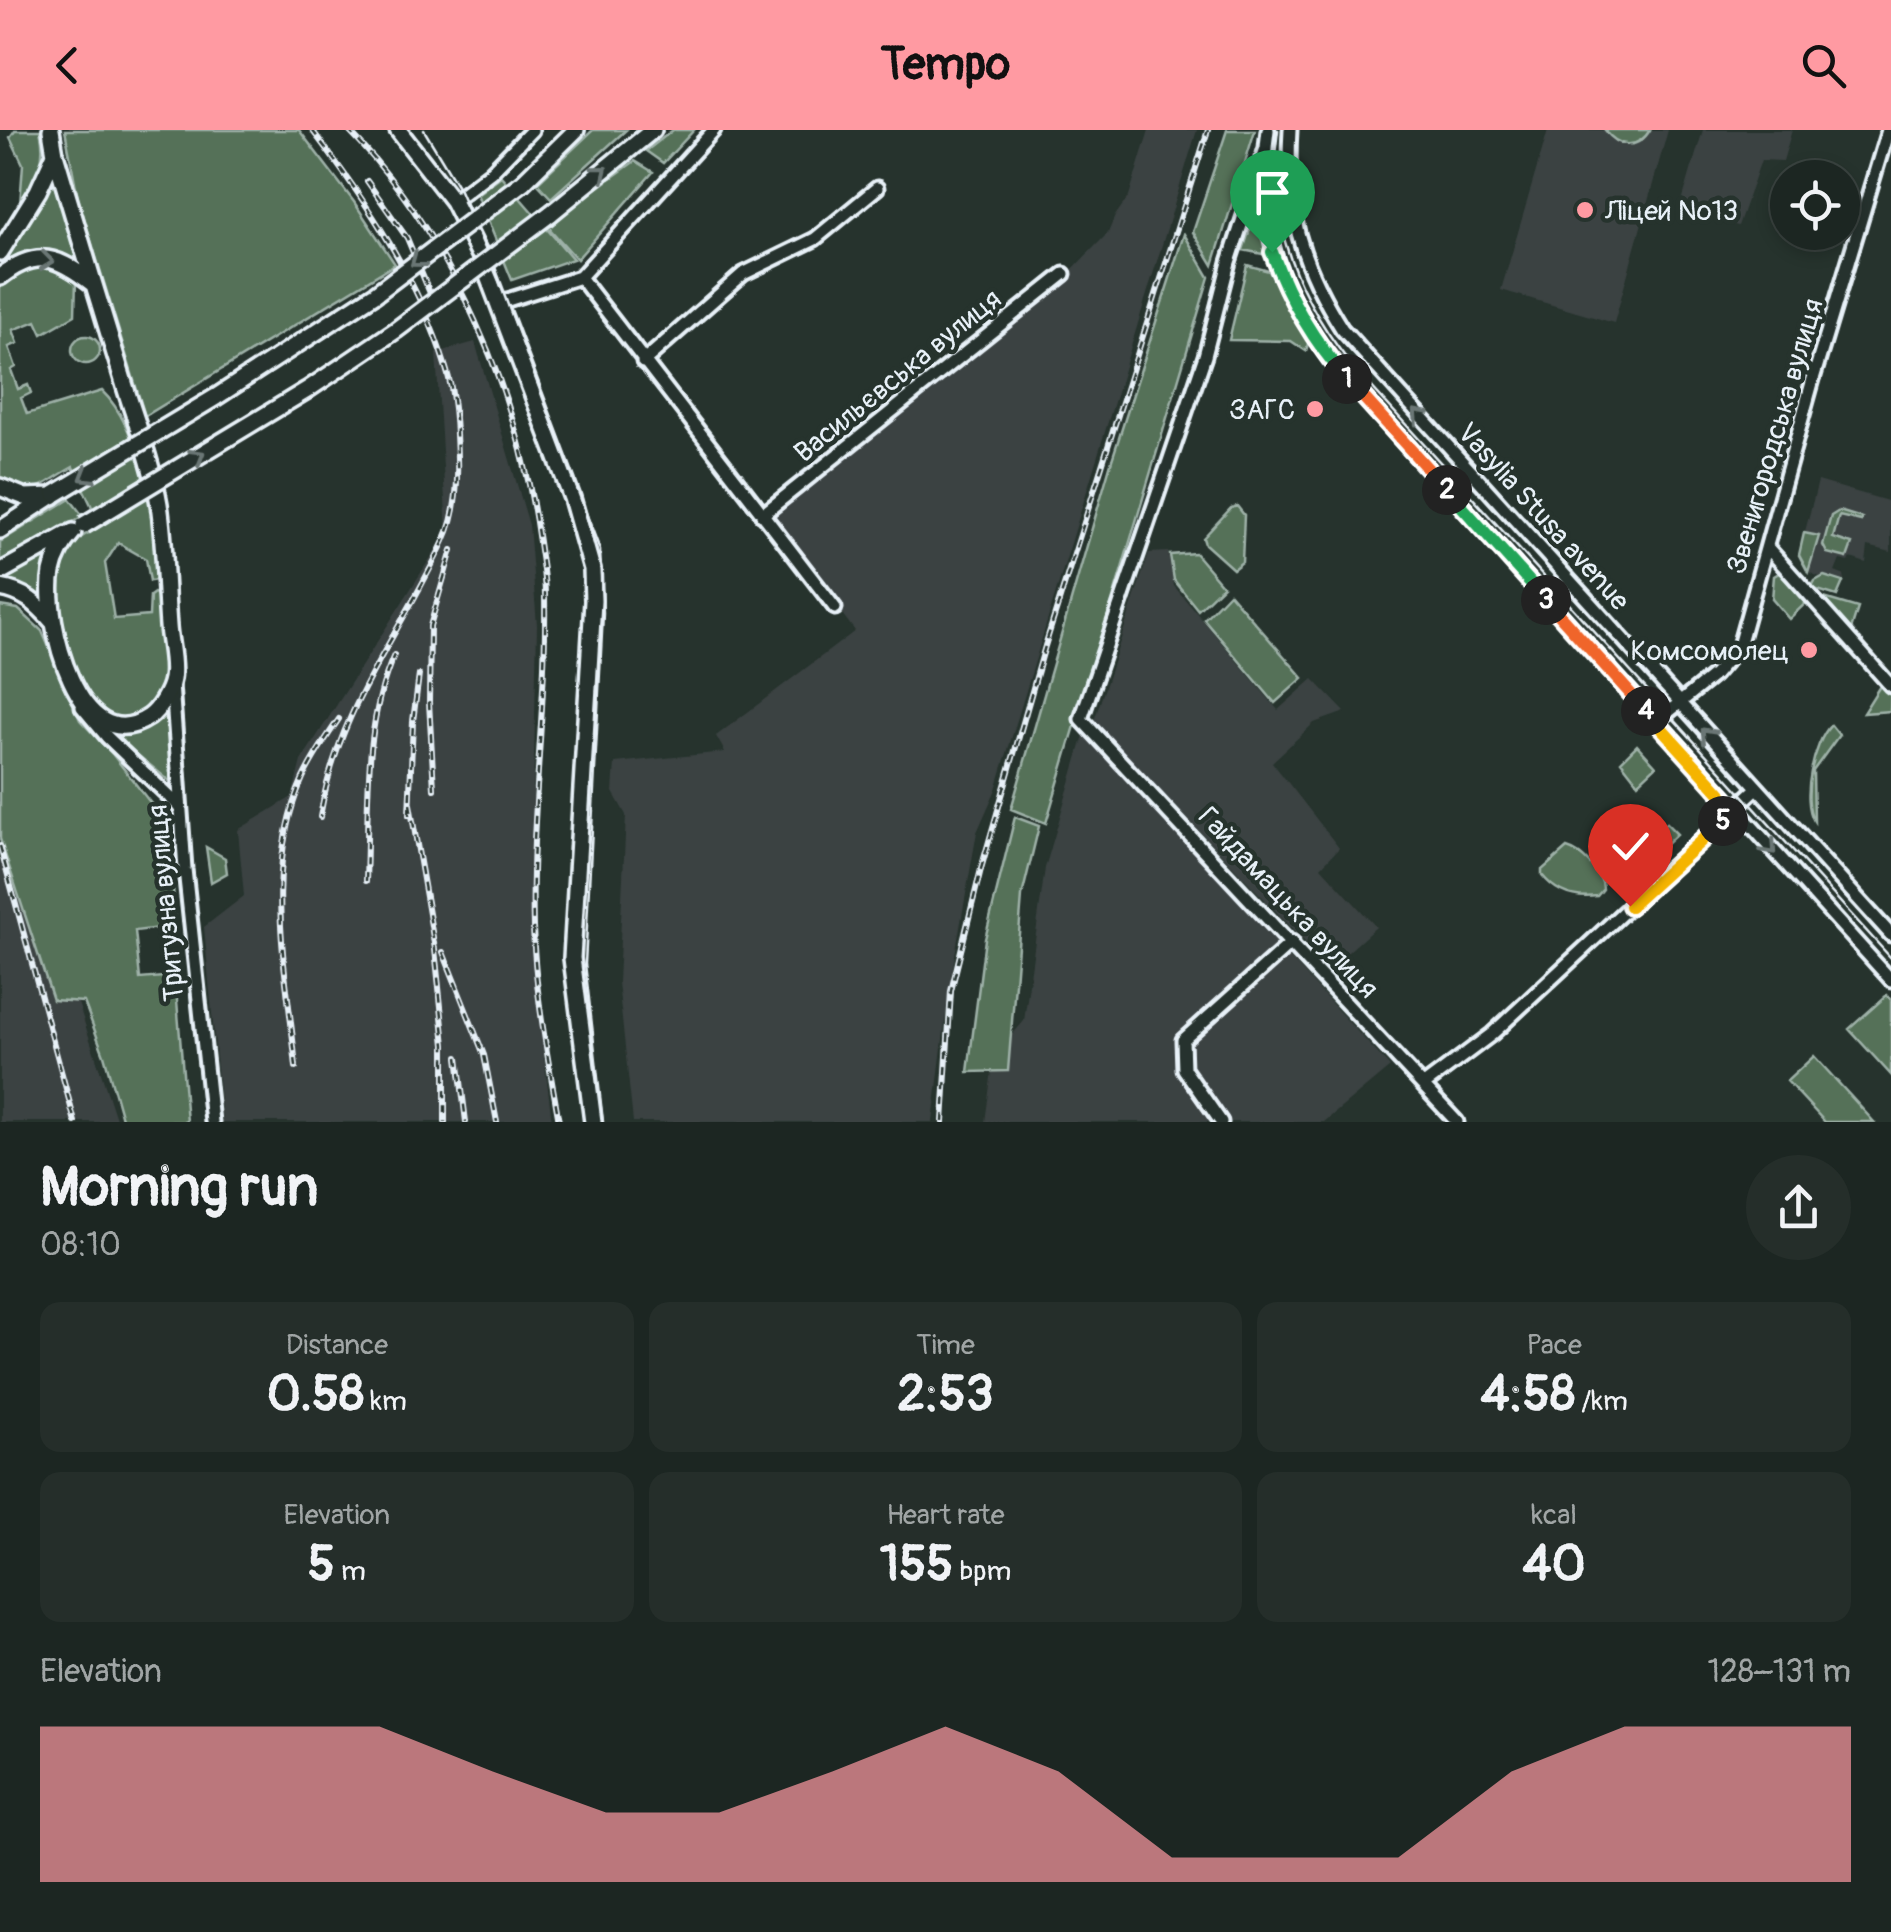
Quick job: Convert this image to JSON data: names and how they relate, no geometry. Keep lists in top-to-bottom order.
{
  "streets": {
    "street": [
      "Васильєвська вулиця",
      "Звенигородська вулиця",
      "Vasylia Stusa avenue",
      "Гайдамацька вулиця",
      "Тритузна вулиця"
    ]
  },
  "crossings": [
    ["Звенигородська вулиця", "Vasylia Stusa avenue"],
    ["Vasylia Stusa avenue", "Гайдамацька вулиця"]
  ],
  "places": ["Ліцей №13", "ЗАГС", "Комсомолец"],
  "page": {
    "header": "Tempo",
    "pins": [
      "1",
      "2",
      "3",
      "4",
      "5"
    ],
    "heading": ["Morning run", "08:10"],
    "stats": [
      ["Distance", "0.58 km"],
      ["Time", "2:53"],
      ["Pace", "4:58 /km"],
      ["Elevation", "5 m"],
      ["Heart rate", "155 bpm"],
      ["kcal", "40"]
    ],
    "chart": ["Elevation", "128–131 m"]
  }
}
